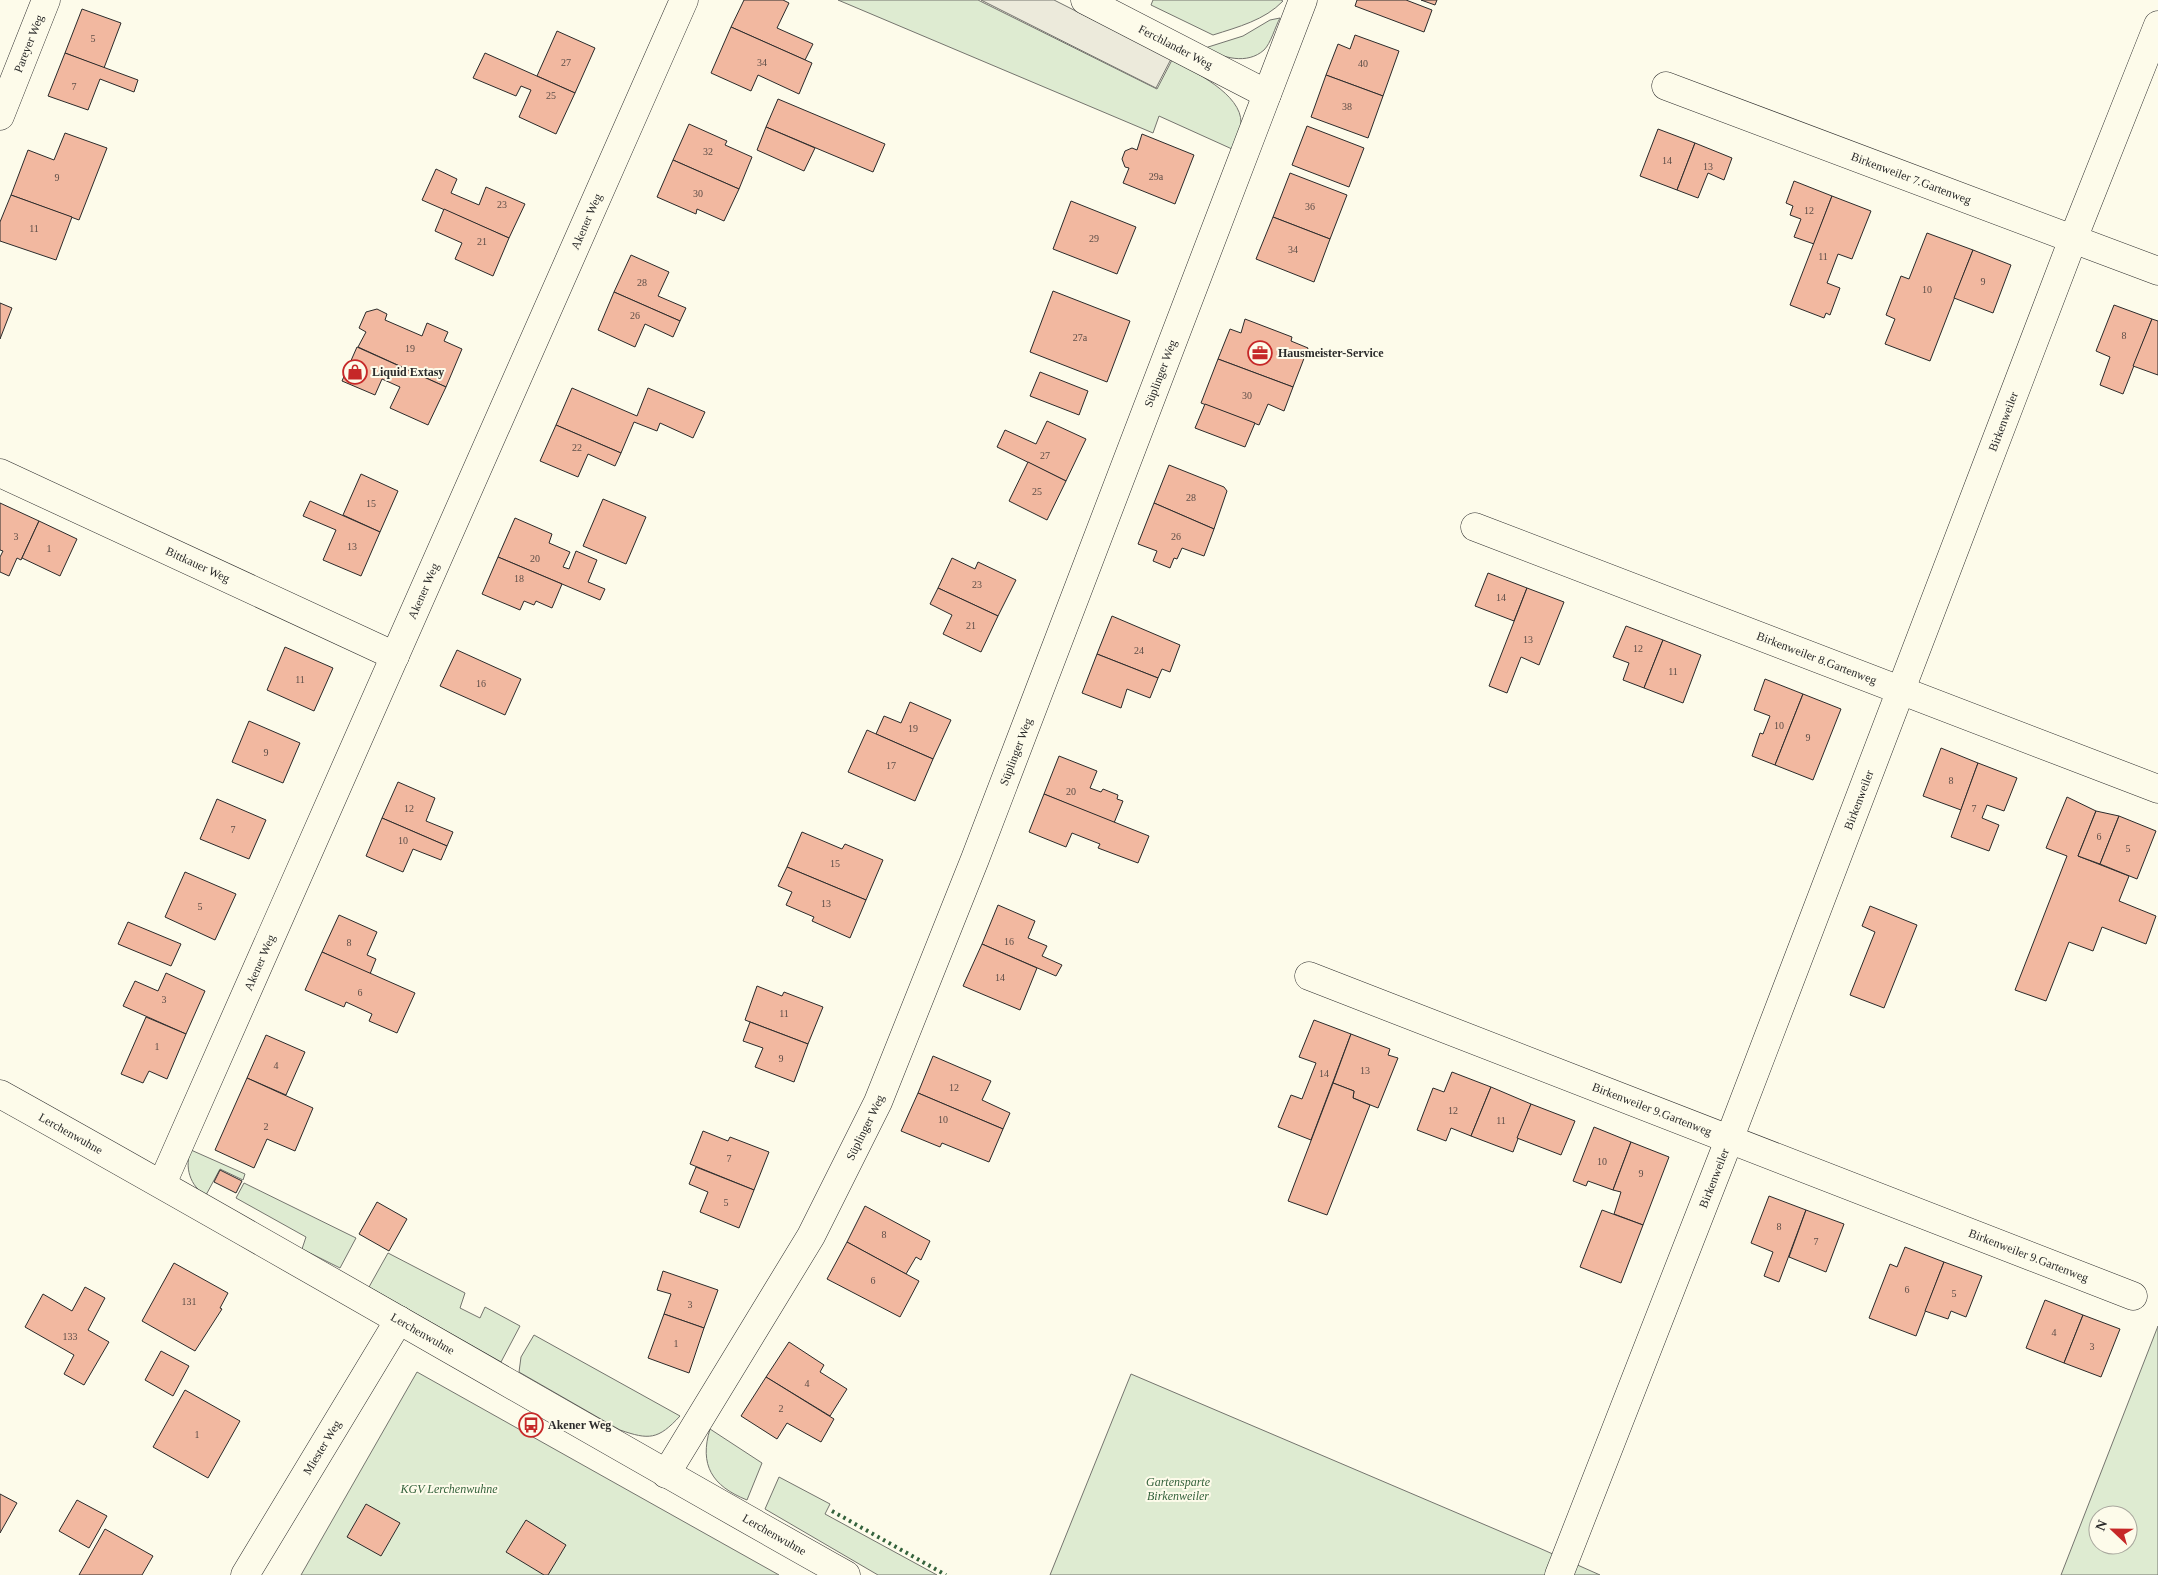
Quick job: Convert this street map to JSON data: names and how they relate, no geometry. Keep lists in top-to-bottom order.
{
  "streets": {
    "street": [
      "Pareyer Weg",
      "Ferchlander Weg",
      "Birkenweiler 7.Gartenweg",
      "Akener Weg",
      "Süplinger Weg",
      "Birkenweiler",
      "Bittkauer Weg",
      "Birkenweiler 8.Gartenweg",
      "Birkenweiler 9.Gartenweg",
      "Lerchenwuhne",
      "Miester Weg"
    ]
  },
  "crossings": [
    ["Ferchlander Weg", "Süplinger Weg"],
    ["Birkenweiler 7.Gartenweg", "Birkenweiler"],
    ["Akener Weg", "Bittkauer Weg"],
    ["Akener Weg", "Lerchenwuhne"],
    ["Süplinger Weg", "Lerchenwuhne"],
    ["Birkenweiler", "Birkenweiler 8.Gartenweg"],
    ["Birkenweiler", "Birkenweiler 9.Gartenweg"],
    ["Lerchenwuhne", "Miester Weg"]
  ],
  "parks": ["Gartensparte Birkenweiler", "KGV Lerchenwuhne"],
  "places": {
    "office": ["Hausmeister-Service"],
    "shop": ["Liquid Extasy"],
    "bus stop": ["Akener Weg"]
  },
  "house_numbers": [
    "5",
    "27",
    "34",
    "40",
    "7",
    "25",
    "38",
    "32",
    "14",
    "13",
    "29a",
    "9",
    "30",
    "23",
    "36",
    "12",
    "11",
    "29",
    "21",
    "34",
    "11",
    "9",
    "28",
    "10",
    "26",
    "8",
    "27a",
    "19",
    "30",
    "22",
    "27",
    "25",
    "28",
    "15",
    "3",
    "26",
    "13",
    "1",
    "20",
    "18",
    "23",
    "14",
    "21",
    "13",
    "12",
    "24",
    "11",
    "11",
    "16",
    "10",
    "19",
    "9",
    "9",
    "17",
    "8",
    "20",
    "12",
    "7",
    "7",
    "6",
    "10",
    "5",
    "15",
    "13",
    "5",
    "16",
    "8",
    "14",
    "6",
    "3",
    "11",
    "1",
    "9",
    "4",
    "13",
    "14",
    "12",
    "12",
    "10",
    "11",
    "2",
    "7",
    "10",
    "9",
    "5",
    "8",
    "8",
    "7",
    "6",
    "6",
    "5",
    "131",
    "3",
    "4",
    "133",
    "1",
    "3",
    "4",
    "2",
    "1"
  ],
  "north": "left"
}
